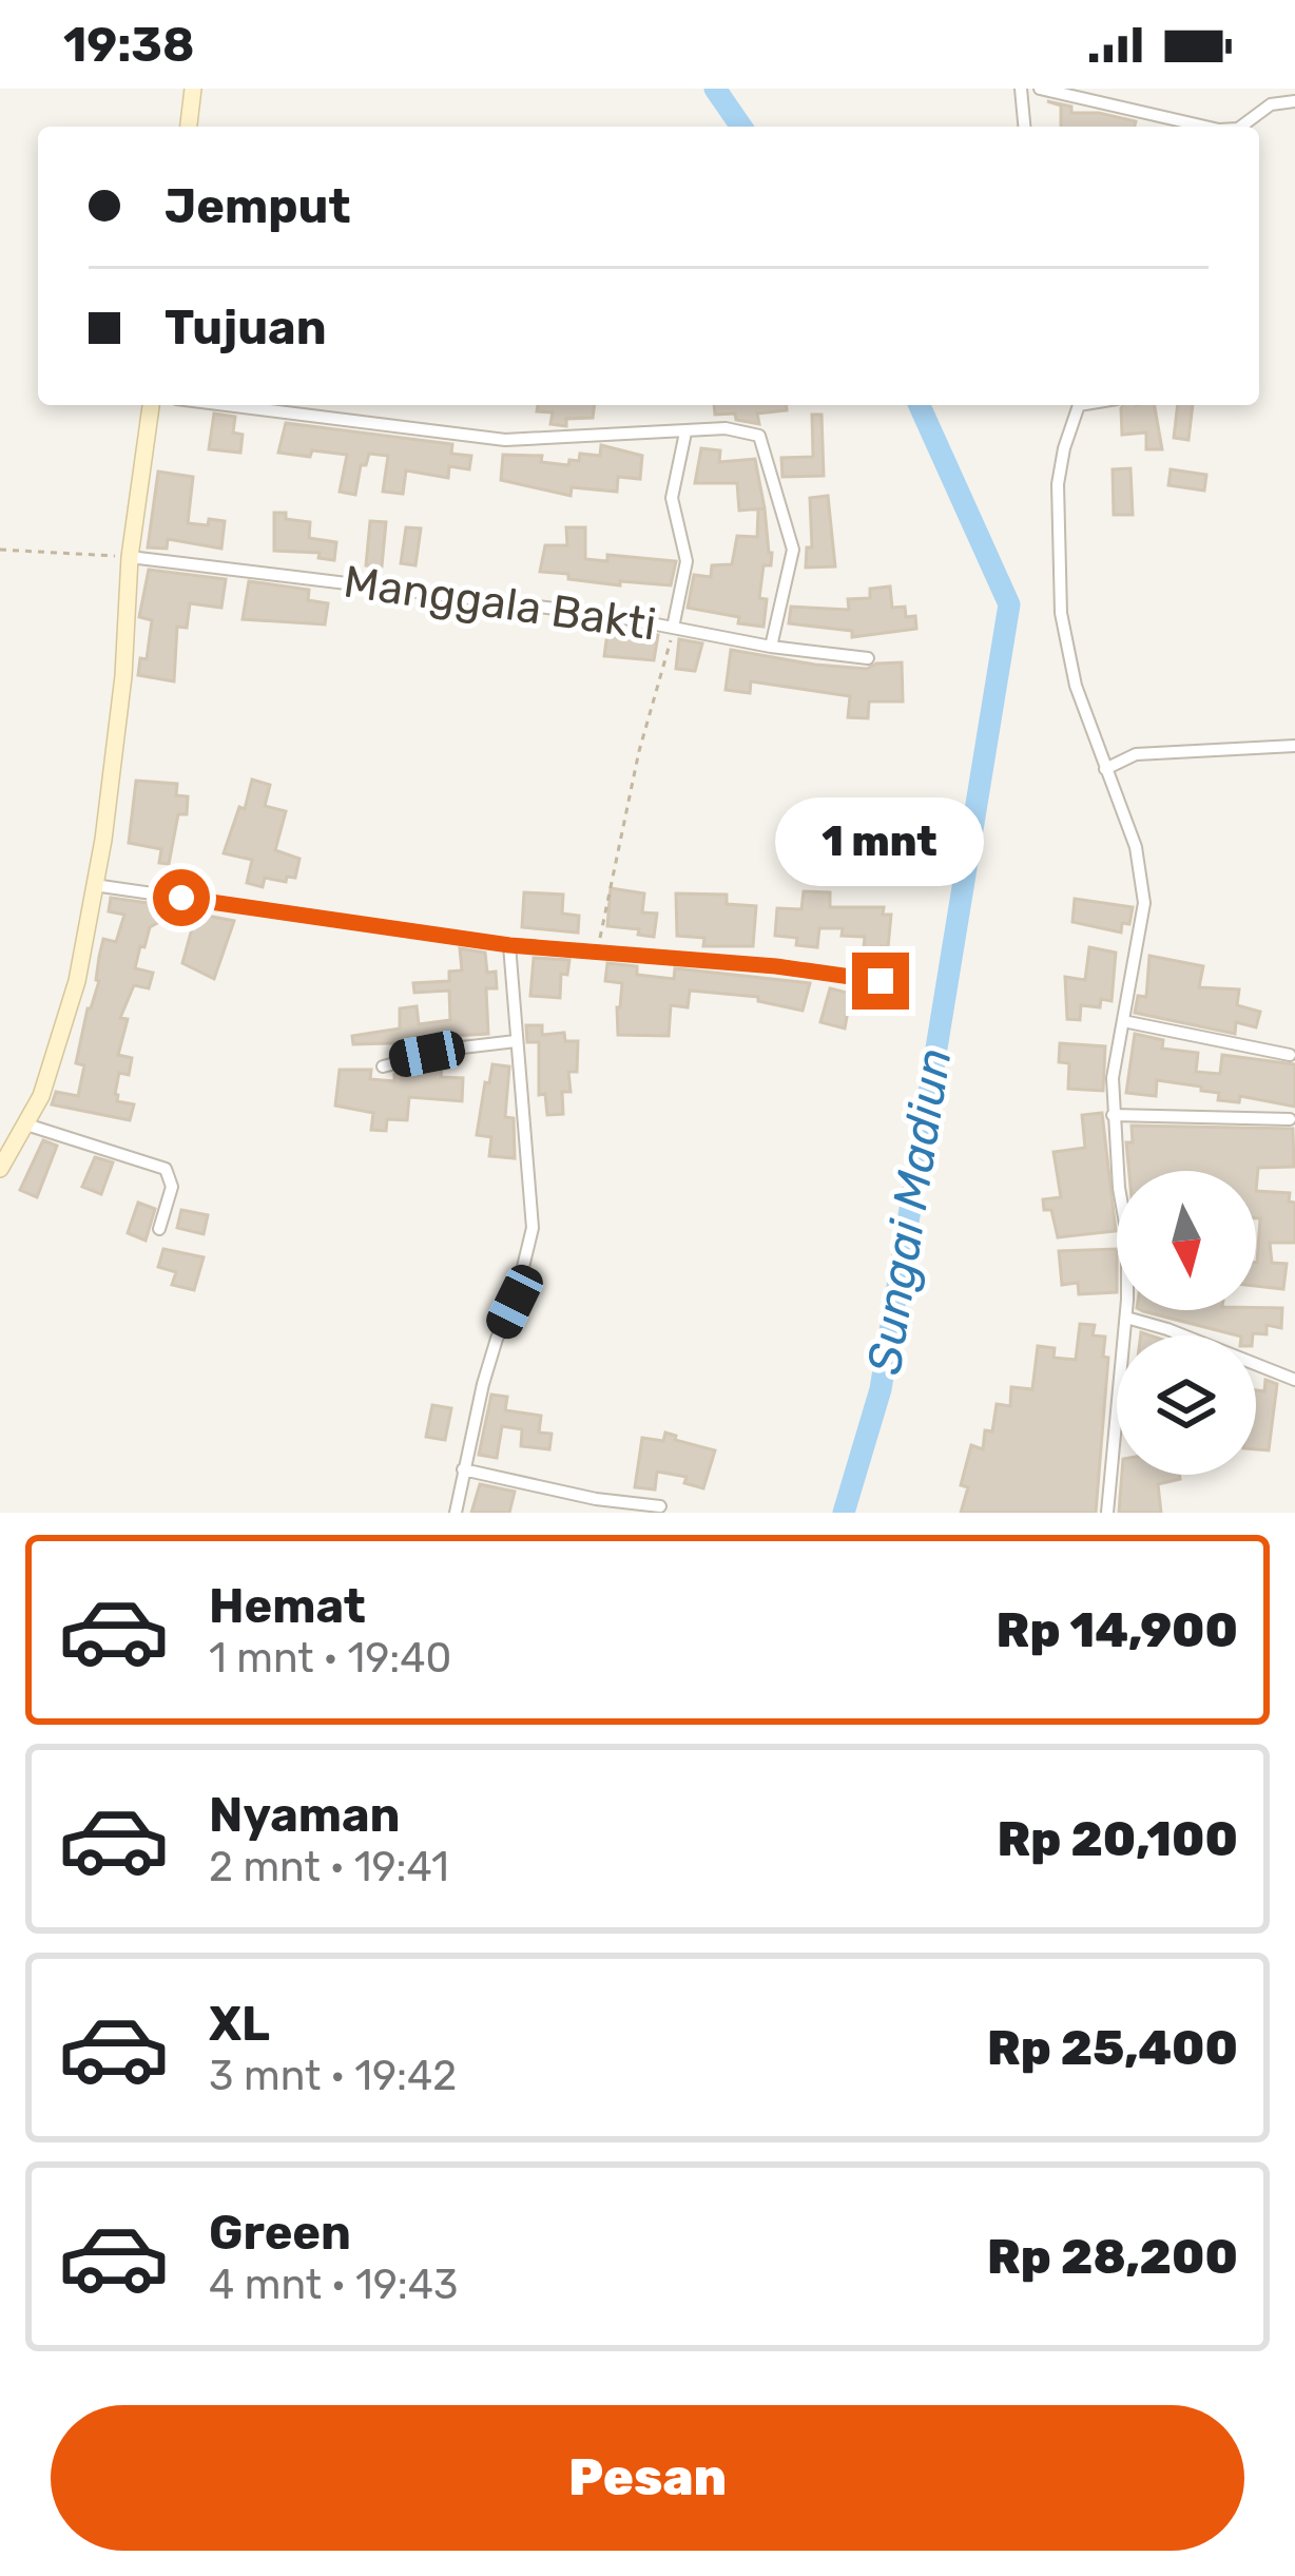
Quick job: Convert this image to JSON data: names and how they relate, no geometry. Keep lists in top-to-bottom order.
{
  "streets": {
    "street": ["Manggala Bakti"]
  },
  "water": ["Sungai Madiun"],
  "north": "bottom",
  "page": {
    "status": "19:38",
    "banner": ["Jemput", "Tujuan"],
    "bubble": "1 mnt",
    "list": [
      {
        "name": "Hemat",
        "note": "1 mnt · 19:40",
        "value": "Rp 14,900"
      },
      {
        "name": "Nyaman",
        "note": "2 mnt · 19:41",
        "value": "Rp 20,100"
      },
      {
        "name": "XL",
        "note": "3 mnt · 19:42",
        "value": "Rp 25,400"
      },
      {
        "name": "Green",
        "note": "4 mnt · 19:43",
        "value": "Rp 28,200"
      }
    ],
    "buttons": "Pesan"
  }
}
